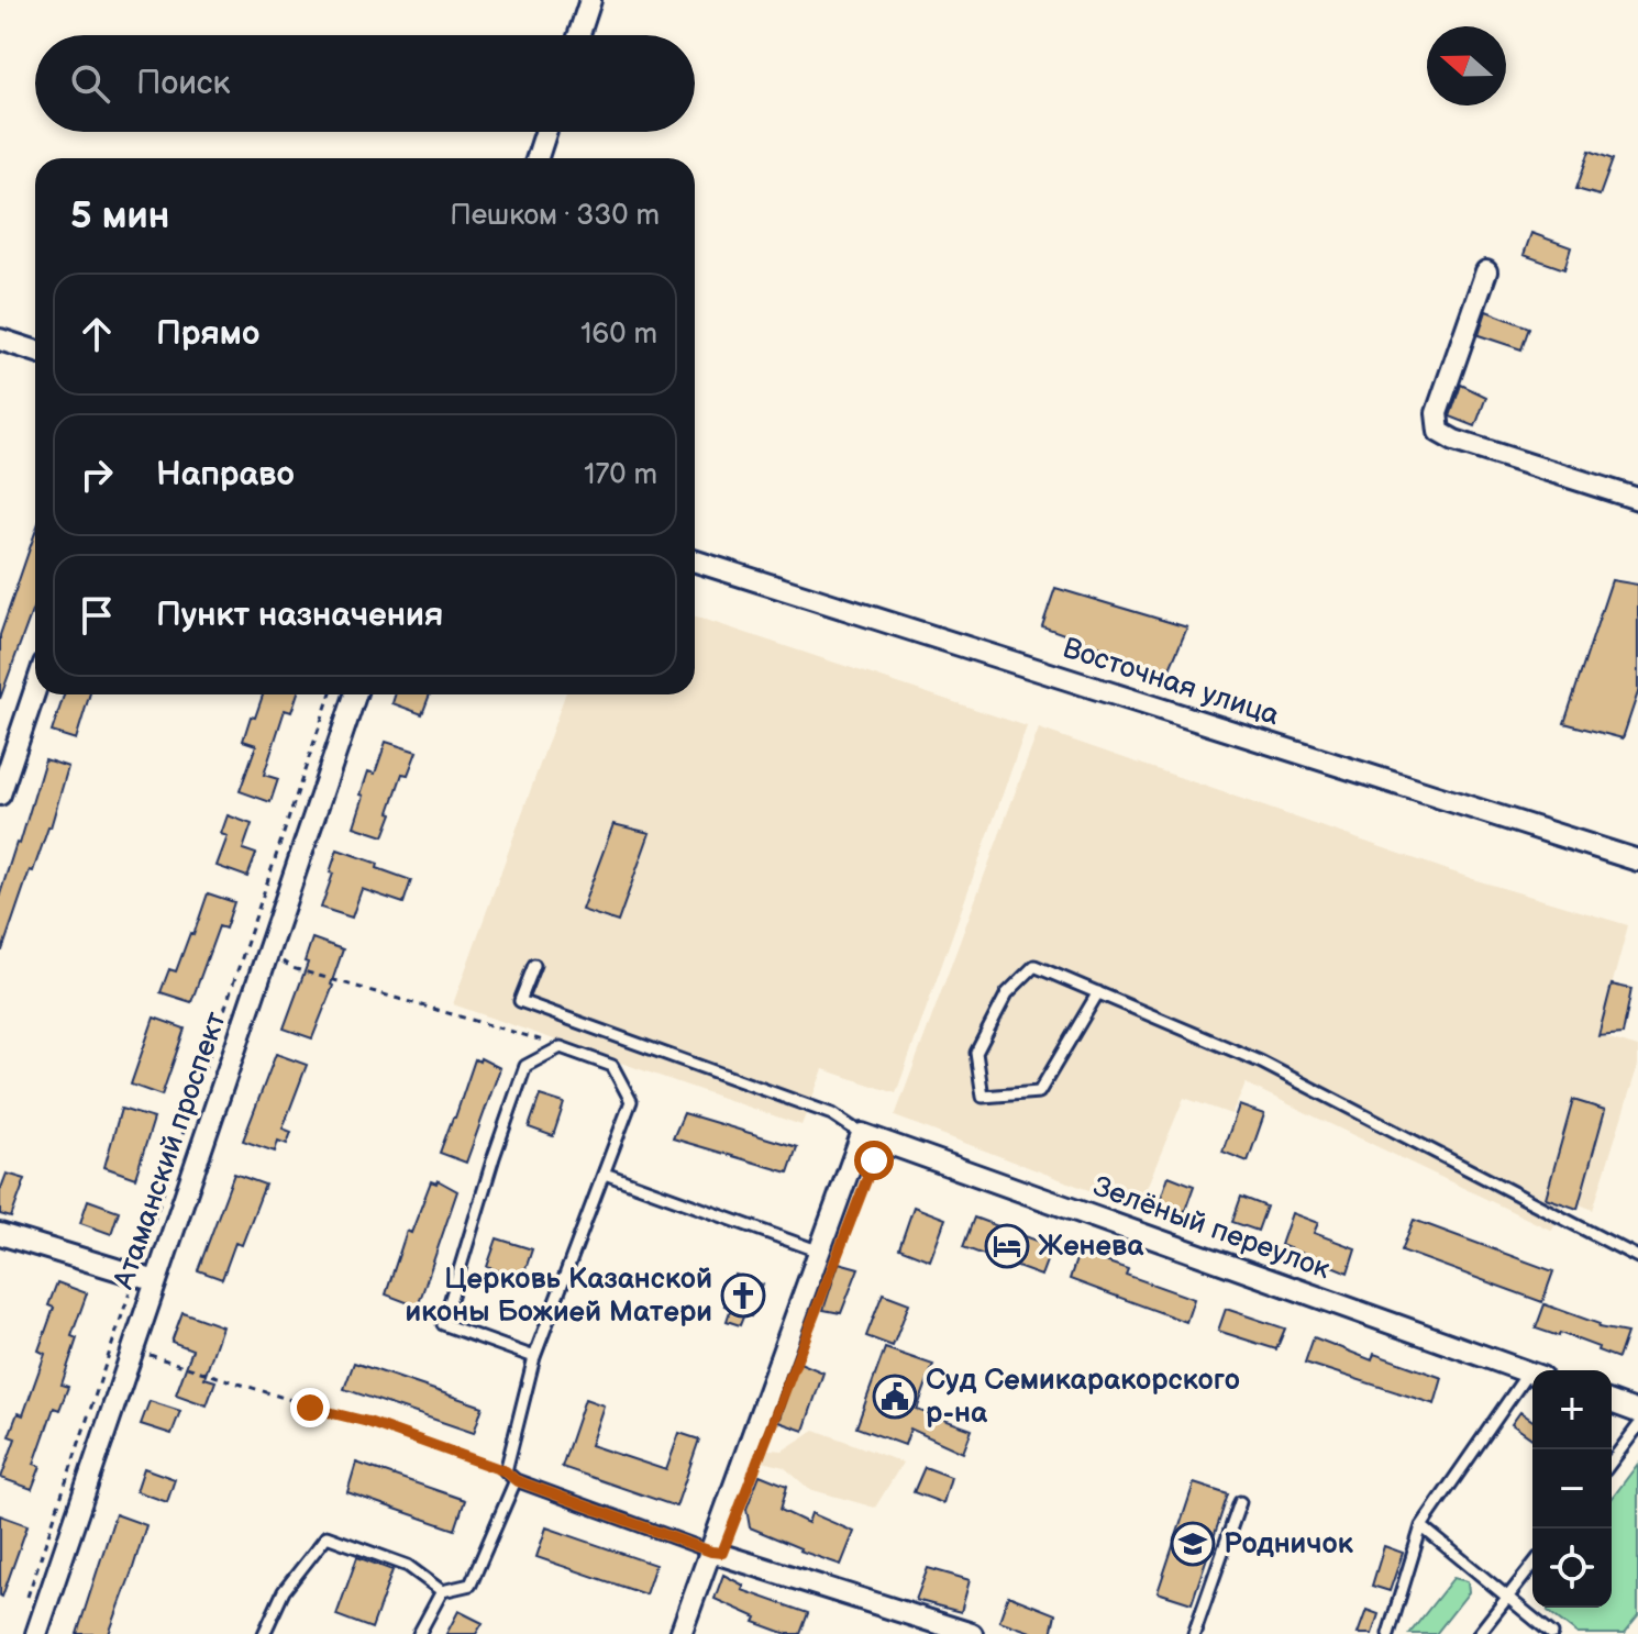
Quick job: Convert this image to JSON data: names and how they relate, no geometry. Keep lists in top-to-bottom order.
{
  "streets": {
    "street": ["Восточная улица", "Атаманский проспект", "Зелёный переулок"]
  },
  "places": {
    "hotel": ["Женева"],
    "church": ["Церковь Казанской иконы Божией Матери"],
    "public building": ["Суд Семикаракорского р-на"],
    "school or university": ["Родничок"]
  },
  "north": "left",
  "page": {
    "search": "Поиск",
    "heading": ["5 мин", "Пешком · 330 m"],
    "list": [
      ["Прямо", "160 m"],
      ["Направо", "170 m"],
      "Пункт назначения"
    ],
    "map_buttons": ["+", "−"]
  }
}
